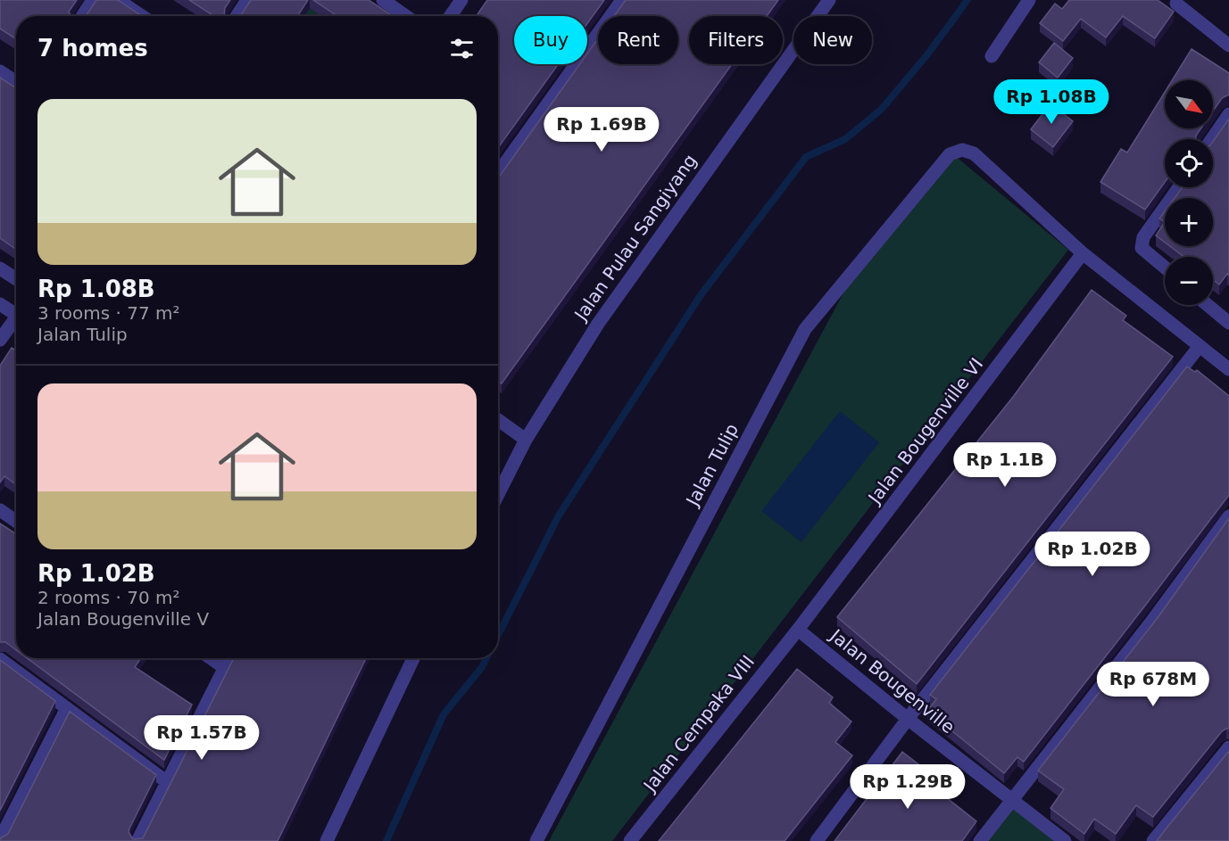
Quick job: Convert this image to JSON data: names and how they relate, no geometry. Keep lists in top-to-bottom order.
{
  "streets": {
    "street": [
      "Jalan Pulau Sangiyang",
      "Jalan Bougenville VI",
      "Jalan Tulip",
      "Jalan Bougenville",
      "Jalan Cempaka VIII"
    ]
  },
  "crossings": [
    ["Jalan Bougenville VI", "Jalan Tulip"],
    ["Jalan Bougenville VI", "Jalan Bougenville"],
    ["Jalan Bougenville VI", "Jalan Cempaka VIII"],
    ["Jalan Bougenville", "Jalan Cempaka VIII"]
  ],
  "north": "bottom right",
  "page": {
    "chip": [
      "Buy",
      "Rent",
      "Filters",
      "New"
    ],
    "heading": "7 homes",
    "price": [
      "Rp 1.08B",
      "Rp 1.69B",
      "Rp 1.1B",
      "Rp 1.02B",
      "Rp 678M",
      "Rp 1.57B",
      "Rp 1.29B"
    ],
    "map_buttons": ["+", "−"],
    "list": [
      {
        "name": "Rp 1.08B",
        "note": "3 rooms · 77 m² · Jalan Tulip"
      },
      {
        "name": "Rp 1.02B",
        "note": "2 rooms · 70 m² · Jalan Bougenville V"
      }
    ]
  }
}
